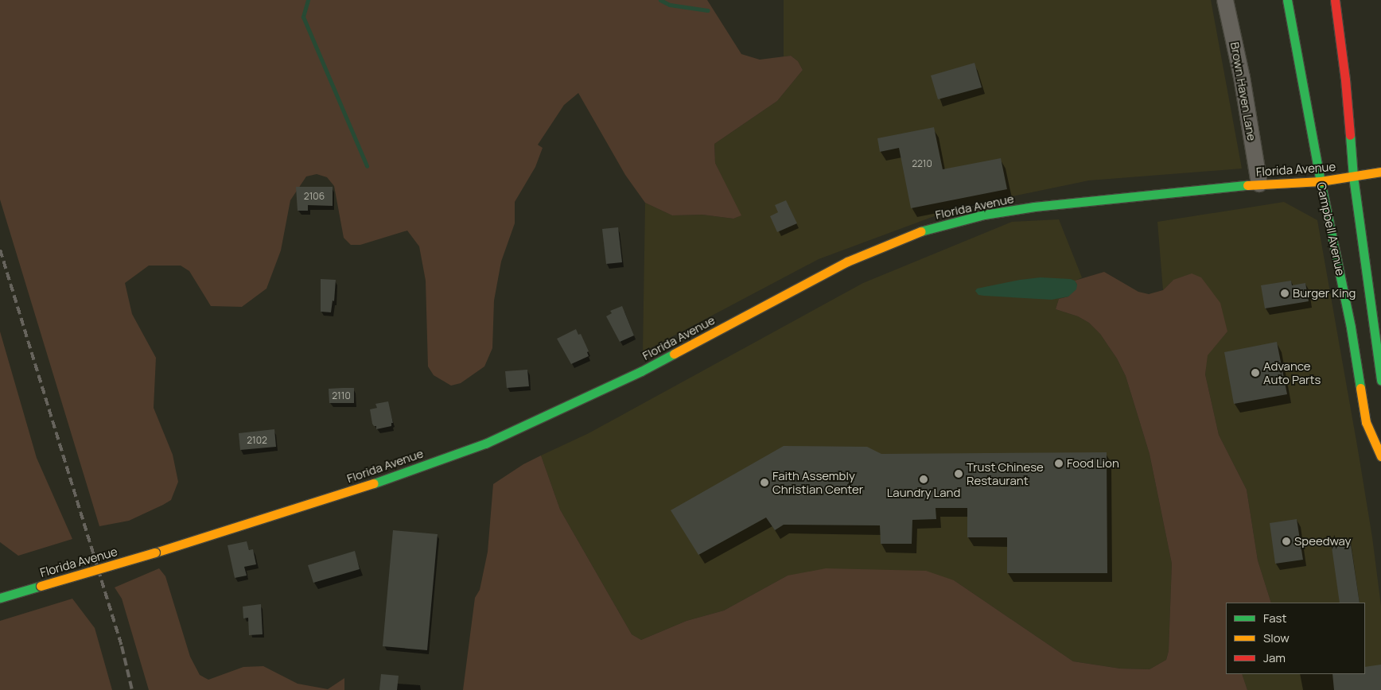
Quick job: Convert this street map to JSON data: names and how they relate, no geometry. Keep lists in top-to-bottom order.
{
  "streets": {
    "main road": ["Florida Avenue", "Campbell Avenue"],
    "street": ["Brown Haven Lane"]
  },
  "crossings": [
    ["Brown Haven Lane", "Florida Avenue"],
    ["Florida Avenue", "Campbell Avenue"]
  ],
  "places": [
    "Burger King",
    "Advance Auto Parts",
    "Food Lion",
    "Trust Chinese Restaurant",
    "Laundry Land",
    "Faith Assembly Christian Center",
    "Speedway"
  ],
  "house_numbers": [
    "2210",
    "2106",
    "2110",
    "2102"
  ],
  "legend": ["Fast", "Slow", "Jam"]
}
